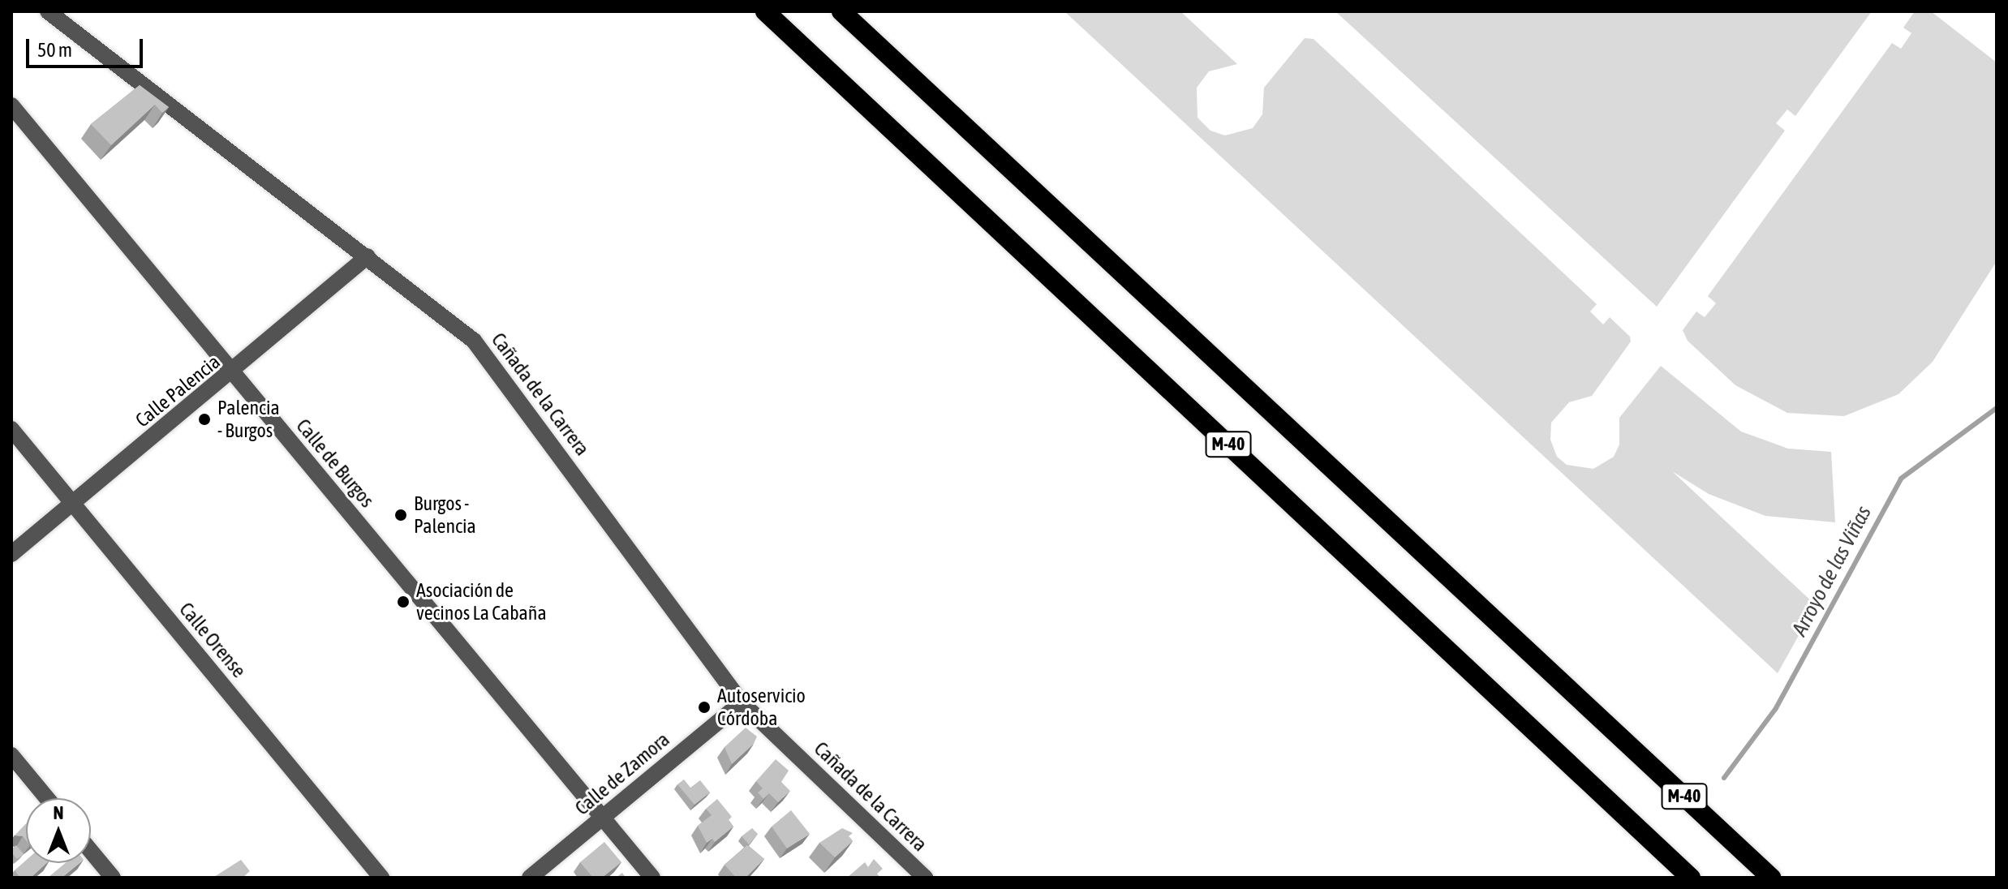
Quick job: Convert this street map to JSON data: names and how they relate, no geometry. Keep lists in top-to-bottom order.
{
  "streets": {
    "highway": ["M-40"],
    "street": [
      "Calle Palencia",
      "Cañada de la Carrera",
      "Calle de Burgos",
      "Calle Orense",
      "Calle de Zamora"
    ]
  },
  "crossings": [
    ["Calle Palencia", "Cañada de la Carrera"],
    ["Calle Palencia", "Calle de Burgos"],
    ["Calle Palencia", "Calle Orense"],
    ["Cañada de la Carrera", "Calle de Zamora"],
    ["Calle de Burgos", "Calle de Zamora"]
  ],
  "water": ["Arroyo de las Viñas"],
  "places": [
    "Palencia - Burgos",
    "Burgos - Palencia",
    "Asociación de vecinos La Cabaña",
    "Autoservicio Córdoba"
  ],
  "scale_bar": "50 m",
  "north": "top"
}
